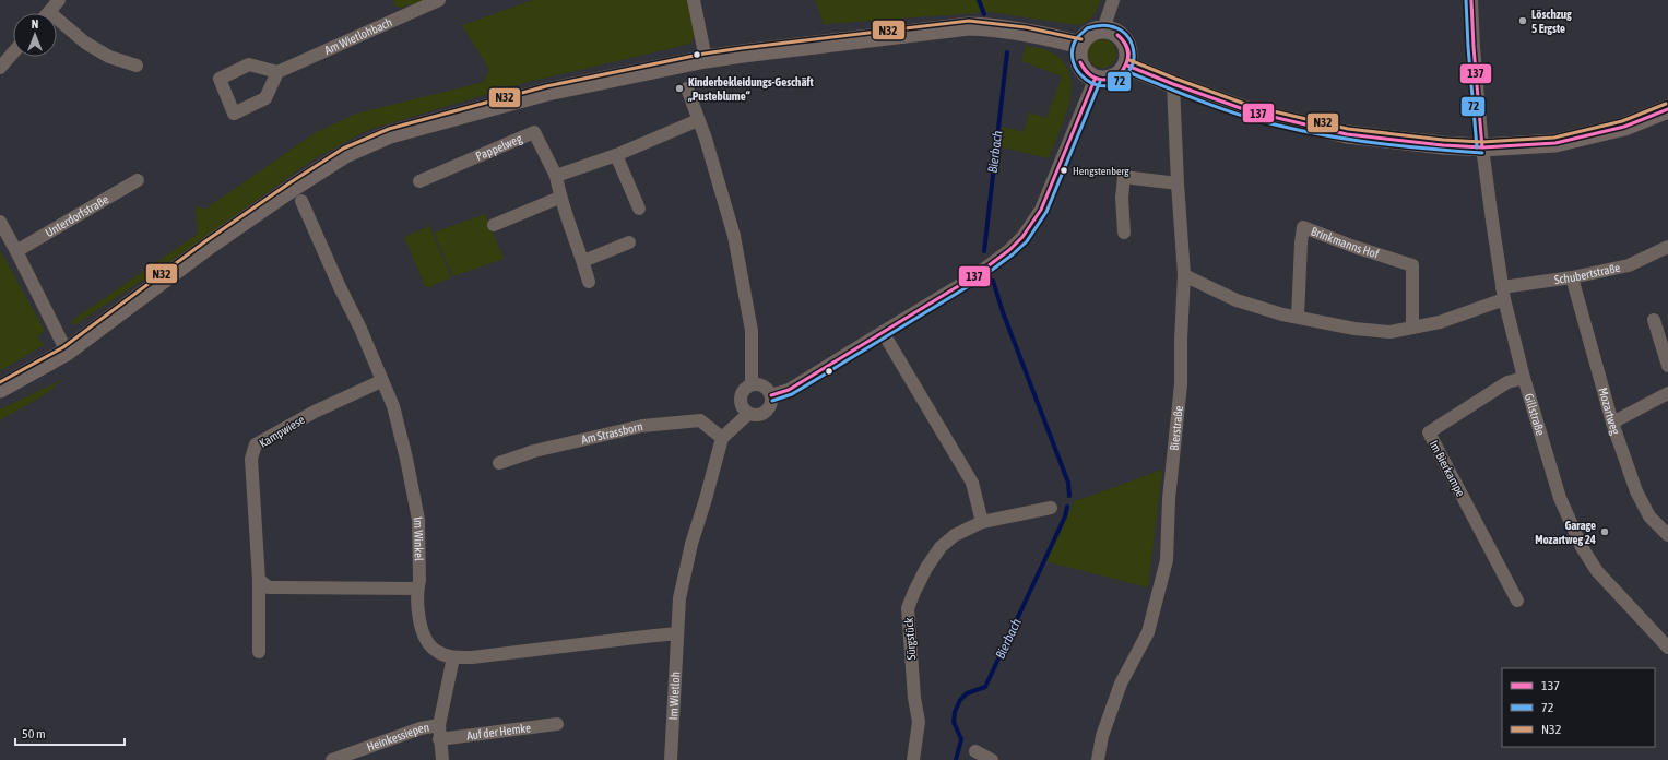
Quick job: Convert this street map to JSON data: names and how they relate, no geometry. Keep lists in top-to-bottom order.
{
  "streets": {
    "street": [
      "Am Wietlohbach",
      "Pappelweg",
      "Unterdorfstraße",
      "Brinkmanns Hof",
      "Schubertstraße",
      "Mozartweg",
      "Gillstraße",
      "Bierstraße",
      "Kampwiese",
      "Am Strassborn",
      "Im Bierkampe",
      "Im Winkel",
      "Sürgstück",
      "Im Wietloh",
      "Auf der Hemke",
      "Heinkessiepen"
    ]
  },
  "crossings": [
    ["Schubertstraße", "Mozartweg"],
    ["Schubertstraße", "Gillstraße"],
    ["Gillstraße", "Im Bierkampe"],
    ["Kampwiese", "Im Winkel"],
    ["Am Strassborn", "Im Wietloh"],
    ["Im Winkel", "Im Wietloh"]
  ],
  "water": ["Bierbach"],
  "places": [
    "Löschzug 5 Ergste",
    "Kinderbekleidungs-Geschäft „Pusteblume“",
    "Hengstenberg",
    "Garage Mozartweg 24"
  ],
  "lines": ["transit line 137", "transit line 72", "transit line N32"],
  "legend": ["137", "72", "N32"],
  "scale_bar": "50 m",
  "north": "top"
}
